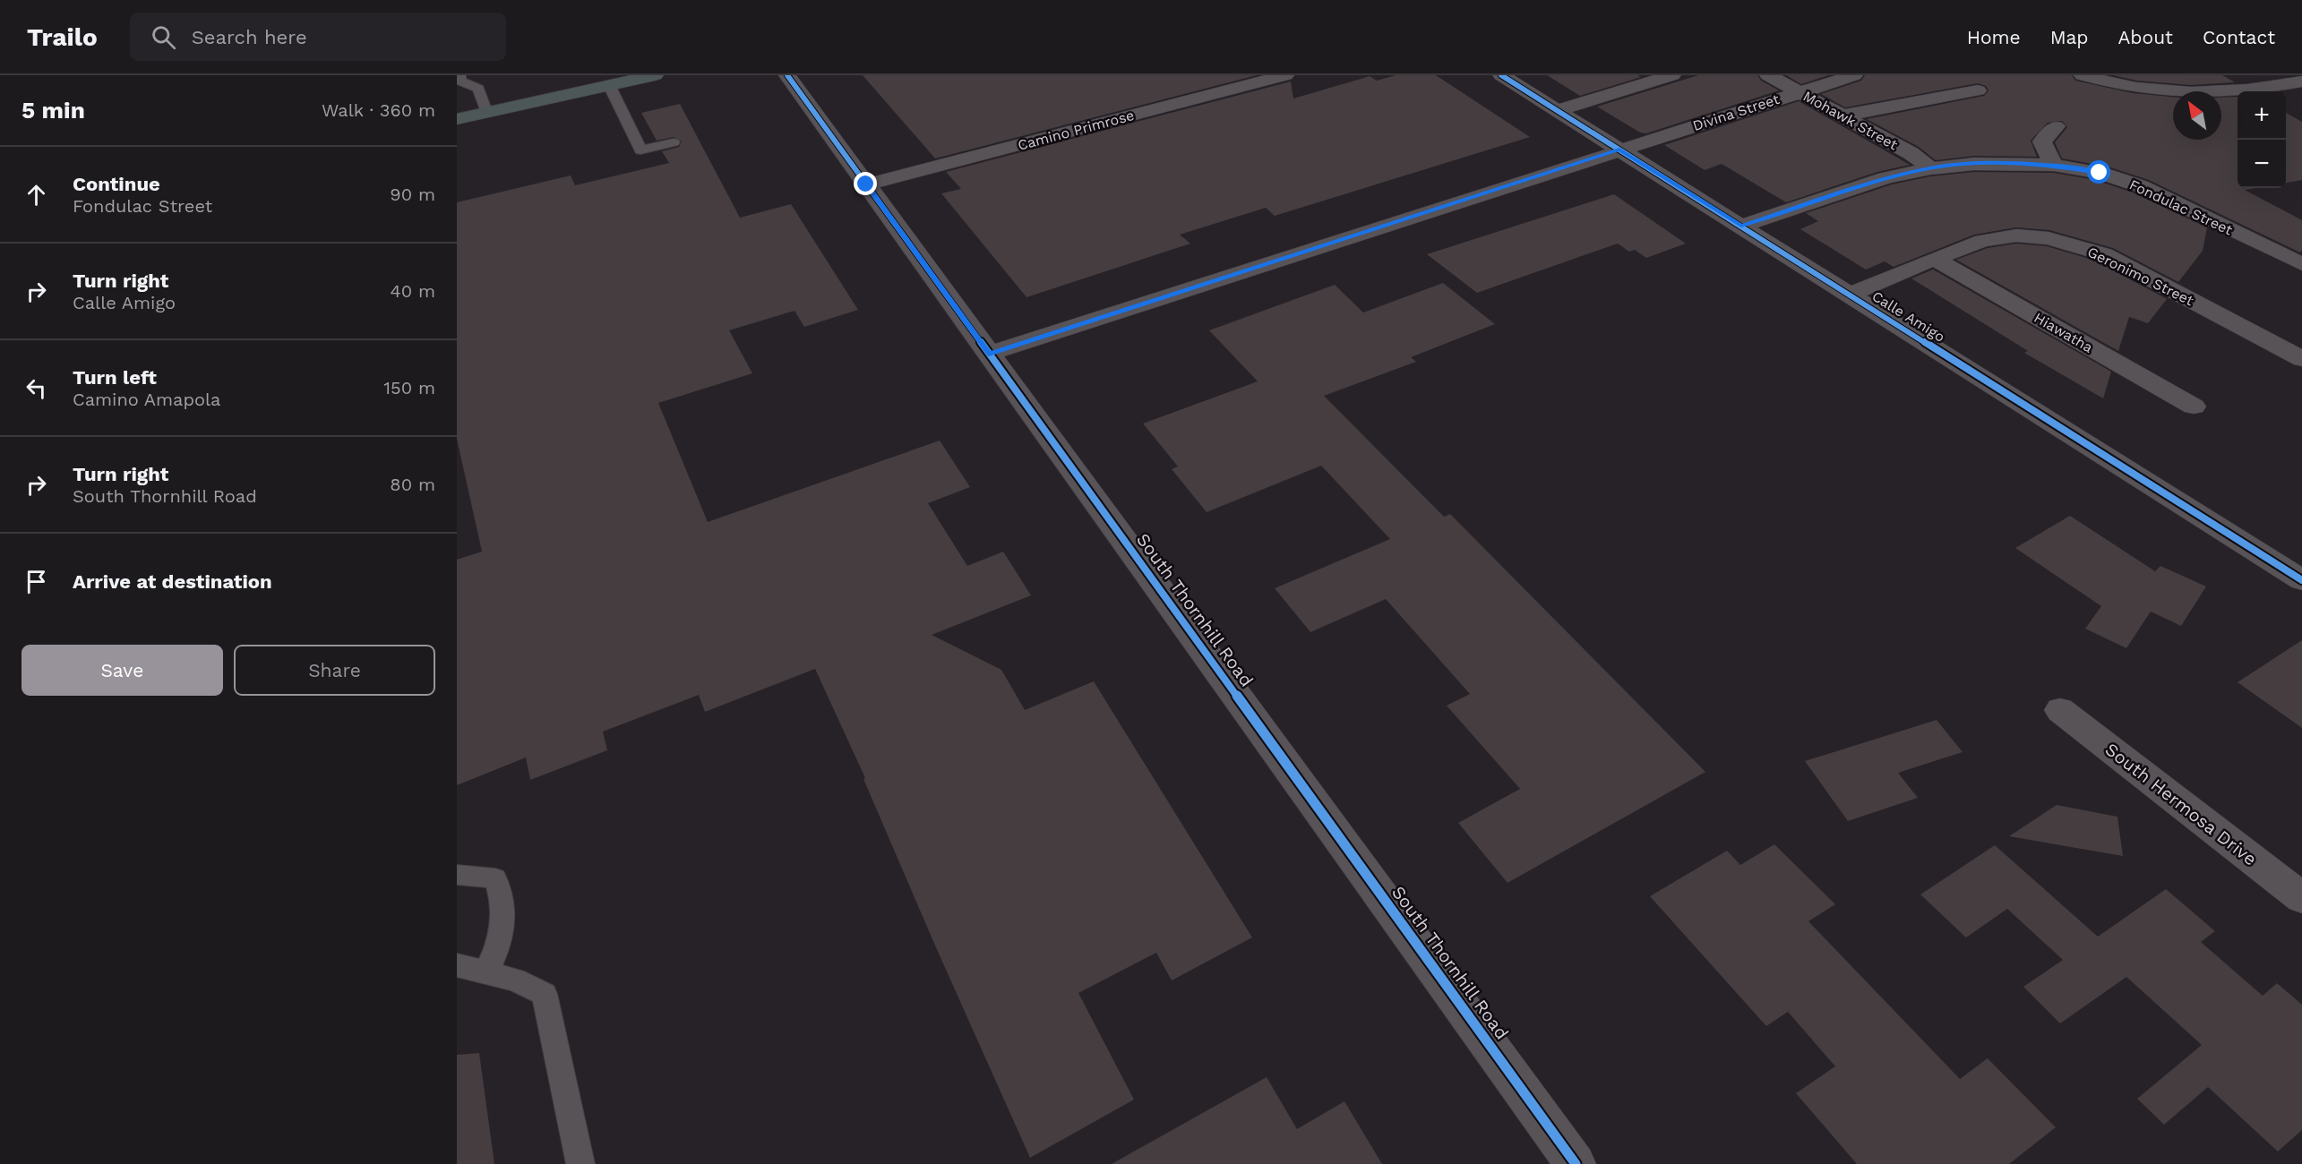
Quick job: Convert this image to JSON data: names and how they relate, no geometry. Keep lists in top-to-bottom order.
{
  "streets": {
    "street": [
      "Divina Street",
      "Mohawk Street",
      "Camino Primrose",
      "Fondulac Street",
      "Geronimo Street",
      "Calle Amigo",
      "Hiawatha",
      "South Thornhill Road",
      "South Hermosa Drive"
    ]
  },
  "crossings": [
    ["Divina Street", "Mohawk Street"],
    ["Divina Street", "Calle Amigo"],
    ["Divina Street", "South Thornhill Road"],
    ["Mohawk Street", "Fondulac Street"],
    ["Camino Primrose", "South Thornhill Road"],
    ["Fondulac Street", "Calle Amigo"],
    ["Geronimo Street", "Calle Amigo"],
    ["Geronimo Street", "Hiawatha"]
  ],
  "north": "top left",
  "page": {
    "header": "Trailo",
    "search": "Search here",
    "nav": [
      "Home",
      "Map",
      "About",
      "Contact"
    ],
    "heading": ["5 min", "Walk · 360 m"],
    "map_buttons": ["+", "−"],
    "list": [
      ["Continue", "Fondulac Street", "90 m"],
      ["Turn right", "Calle Amigo", "40 m"],
      ["Turn left", "Camino Amapola", "150 m"],
      ["Turn right", "South Thornhill Road", "80 m"],
      "Arrive at destination"
    ],
    "buttons": ["Save", "Share"]
  }
}
